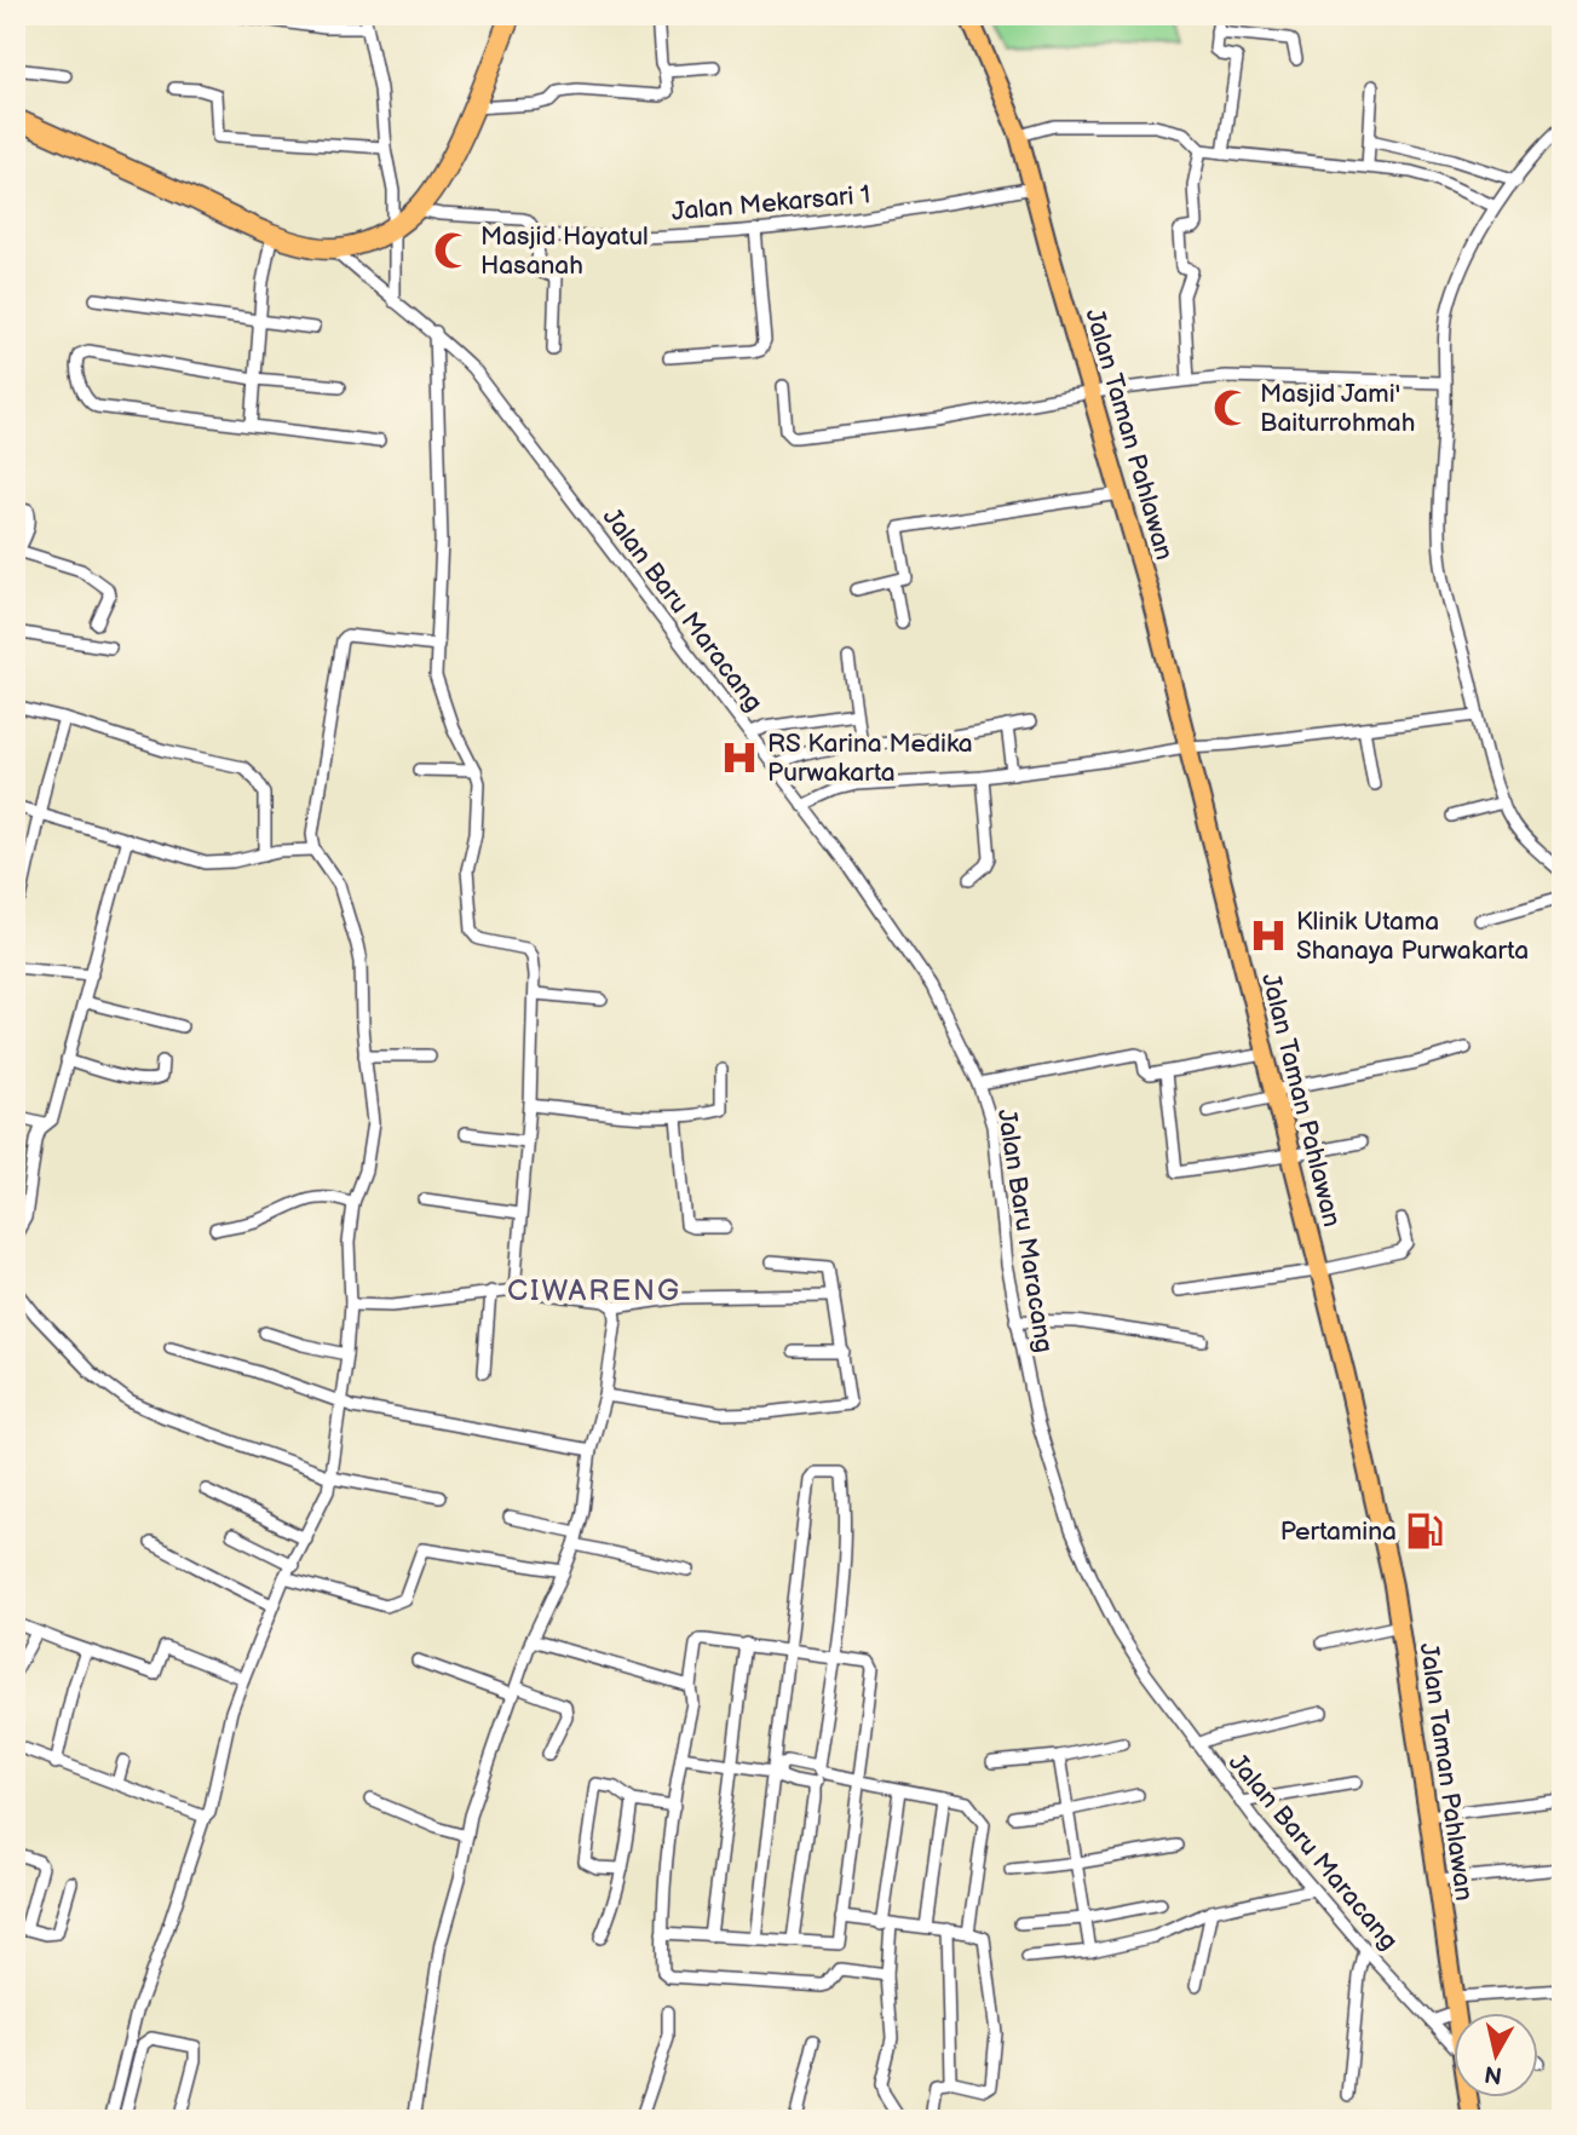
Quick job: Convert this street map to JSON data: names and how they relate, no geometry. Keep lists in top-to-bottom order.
{
  "streets": {
    "main road": ["Jalan Taman Pahlawan"],
    "street": ["Jalan Mekarsari 1", "Jalan Baru Maracang"]
  },
  "crossings": [
    ["Jalan Mekarsari 1", "Jalan Taman Pahlawan"]
  ],
  "districts": ["CIWARENG"],
  "places": {
    "mosque": ["Masjid Hayatul Hasanah", "Masjid Jami' Baiturrohmah"],
    "hospital": ["RS Karina Medika Purwakarta", "Klinik Utama Shanaya Purwakarta"],
    "fuel station": ["Pertamina"]
  },
  "north": "bottom"
}
